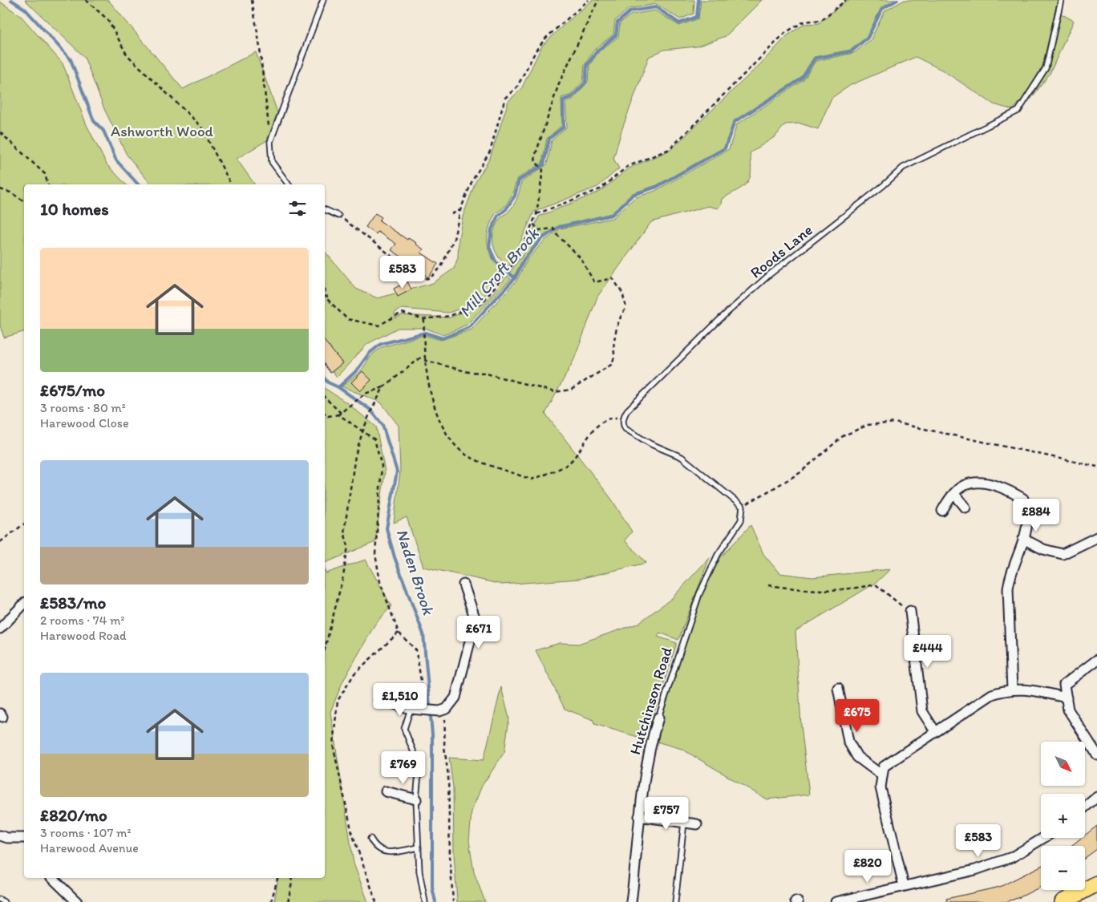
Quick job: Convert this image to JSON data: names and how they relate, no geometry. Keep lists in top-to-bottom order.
{
  "streets": {
    "street": ["Hutchinson Road"],
    "lane": ["Roods Lane"]
  },
  "water": ["Mill Croft Brook", "Naden Brook"],
  "parks": ["Ashworth Wood"],
  "north": "bottom right",
  "page": {
    "heading": "10 homes",
    "list": [
      {
        "name": "£675/mo",
        "note": "3 rooms · 80 m² · Harewood Close"
      },
      {
        "name": "£583/mo",
        "note": "2 rooms · 74 m² · Harewood Road"
      },
      {
        "name": "£820/mo",
        "note": "3 rooms · 107 m² · Harewood Avenue"
      }
    ],
    "price": [
      "£583",
      "£884",
      "£671",
      "£444",
      "£1,510",
      "£675",
      "£769",
      "£757",
      "£583",
      "£820"
    ],
    "map_buttons": ["+", "−"]
  }
}
